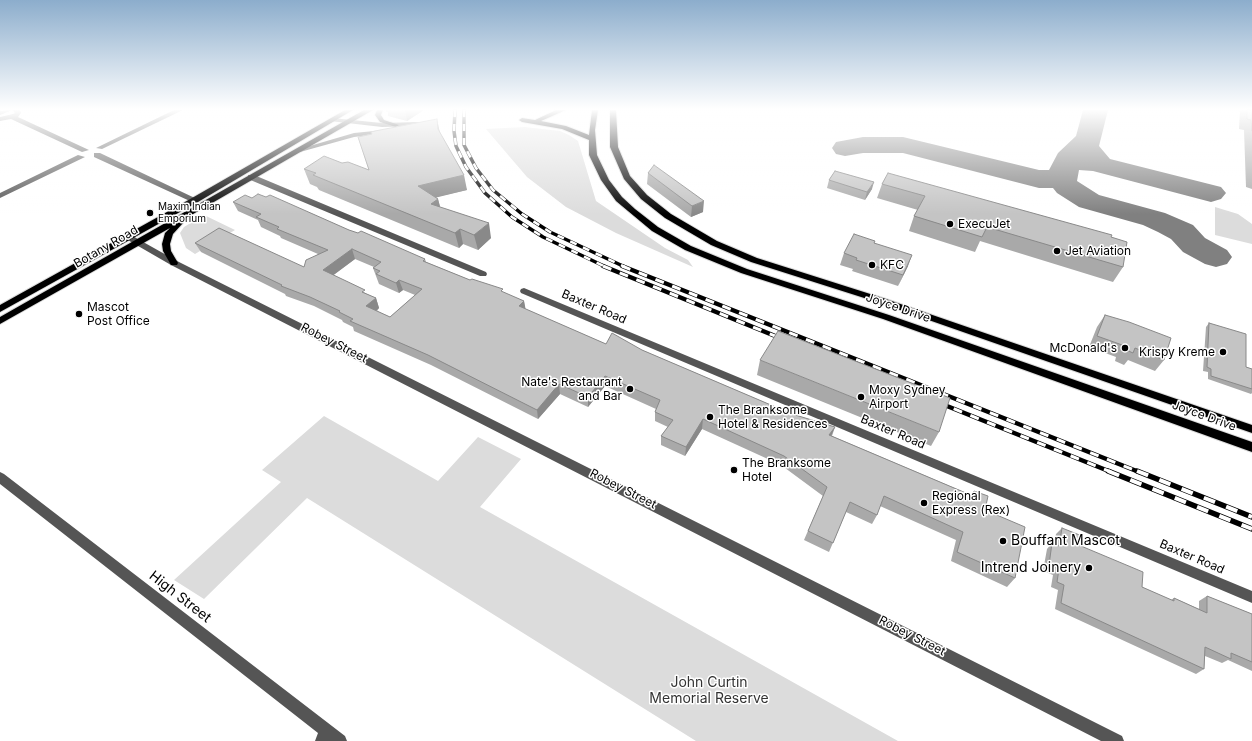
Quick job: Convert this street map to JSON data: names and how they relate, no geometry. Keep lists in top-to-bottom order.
{
  "streets": {
    "main road": ["Botany Road", "Joyce Drive"],
    "street": ["Baxter Road", "Robey Street", "High Street"]
  },
  "crossings": [
    ["Botany Road", "Robey Street"]
  ],
  "parks": ["John Curtin Memorial Reserve"],
  "places": [
    "Maxim Indian Emporium",
    "ExecuJet",
    "Jet Aviation",
    "KFC",
    "Mascot Post Office",
    "McDonald's",
    "Krispy Kreme",
    "Nate's Restaurant and Bar",
    "Moxy Sydney Airport",
    "The Branksome Hotel & Residences",
    "The Branksome Hotel",
    "Regional Express (Rex)",
    "Bouffant Mascot",
    "Intrend Joinery"
  ]
}
